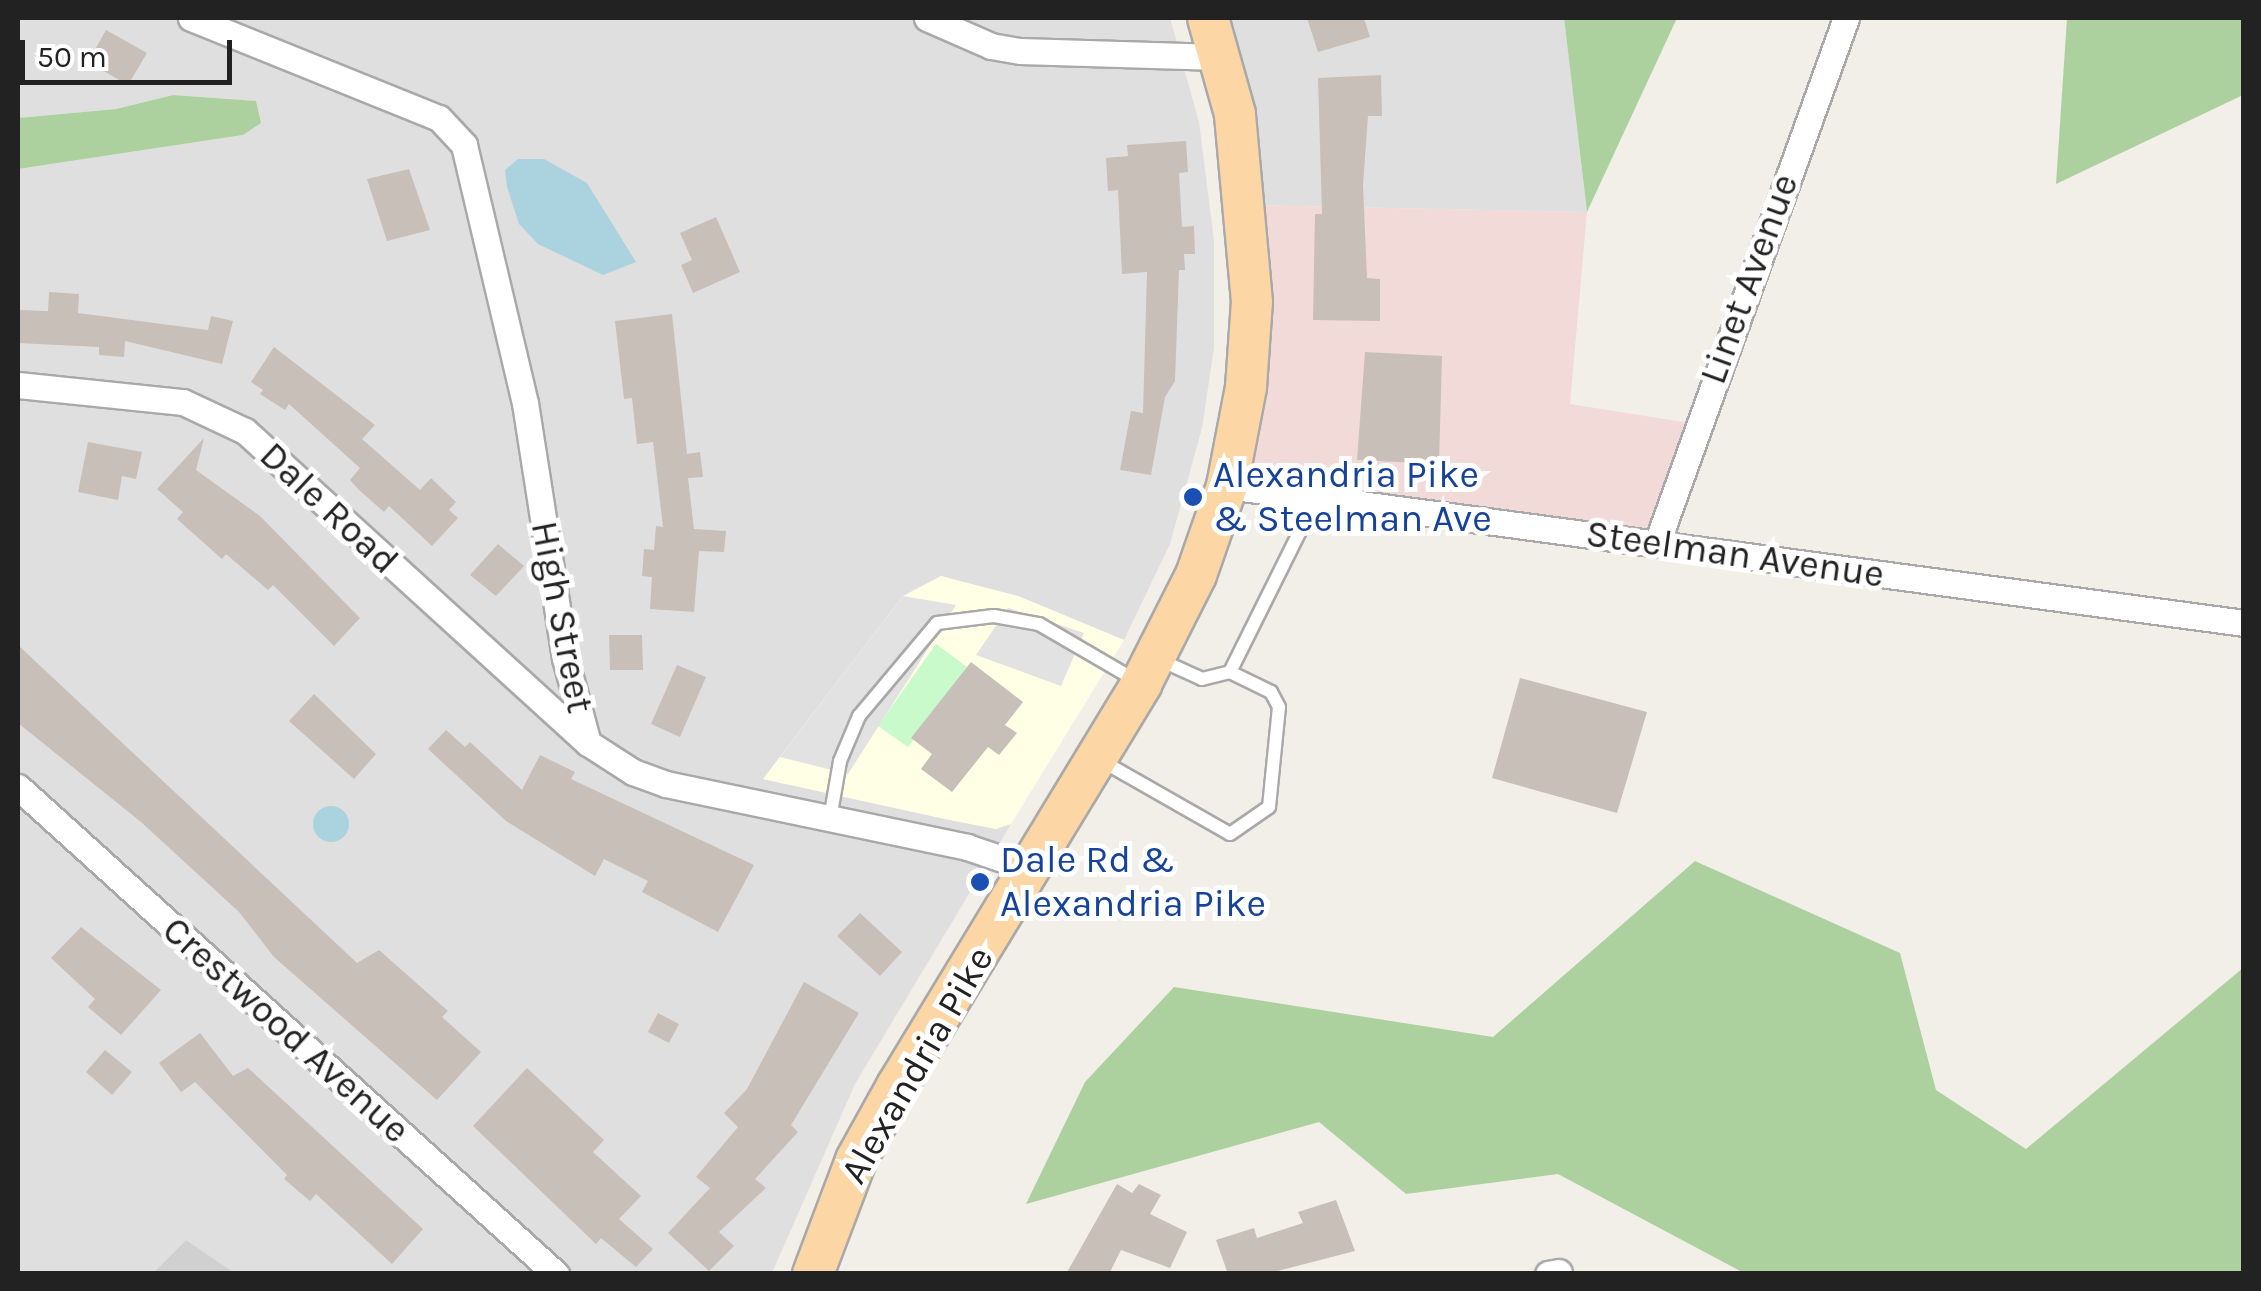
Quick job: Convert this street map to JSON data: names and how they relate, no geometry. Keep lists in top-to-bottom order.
{
  "streets": {
    "main road": ["Alexandria Pike"],
    "street": [
      "Linet Avenue",
      "Dale Road",
      "Steelman Avenue",
      "High Street",
      "Crestwood Avenue"
    ]
  },
  "crossings": [
    ["Linet Avenue", "Steelman Avenue"],
    ["Dale Road", "High Street"],
    ["Steelman Avenue", "Alexandria Pike"],
    ["High Street", "Alexandria Pike"]
  ],
  "places": ["Alexandria Pike & Steelman Ave", "Dale Rd & Alexandria Pike"],
  "scale_bar": "50 m"
}
